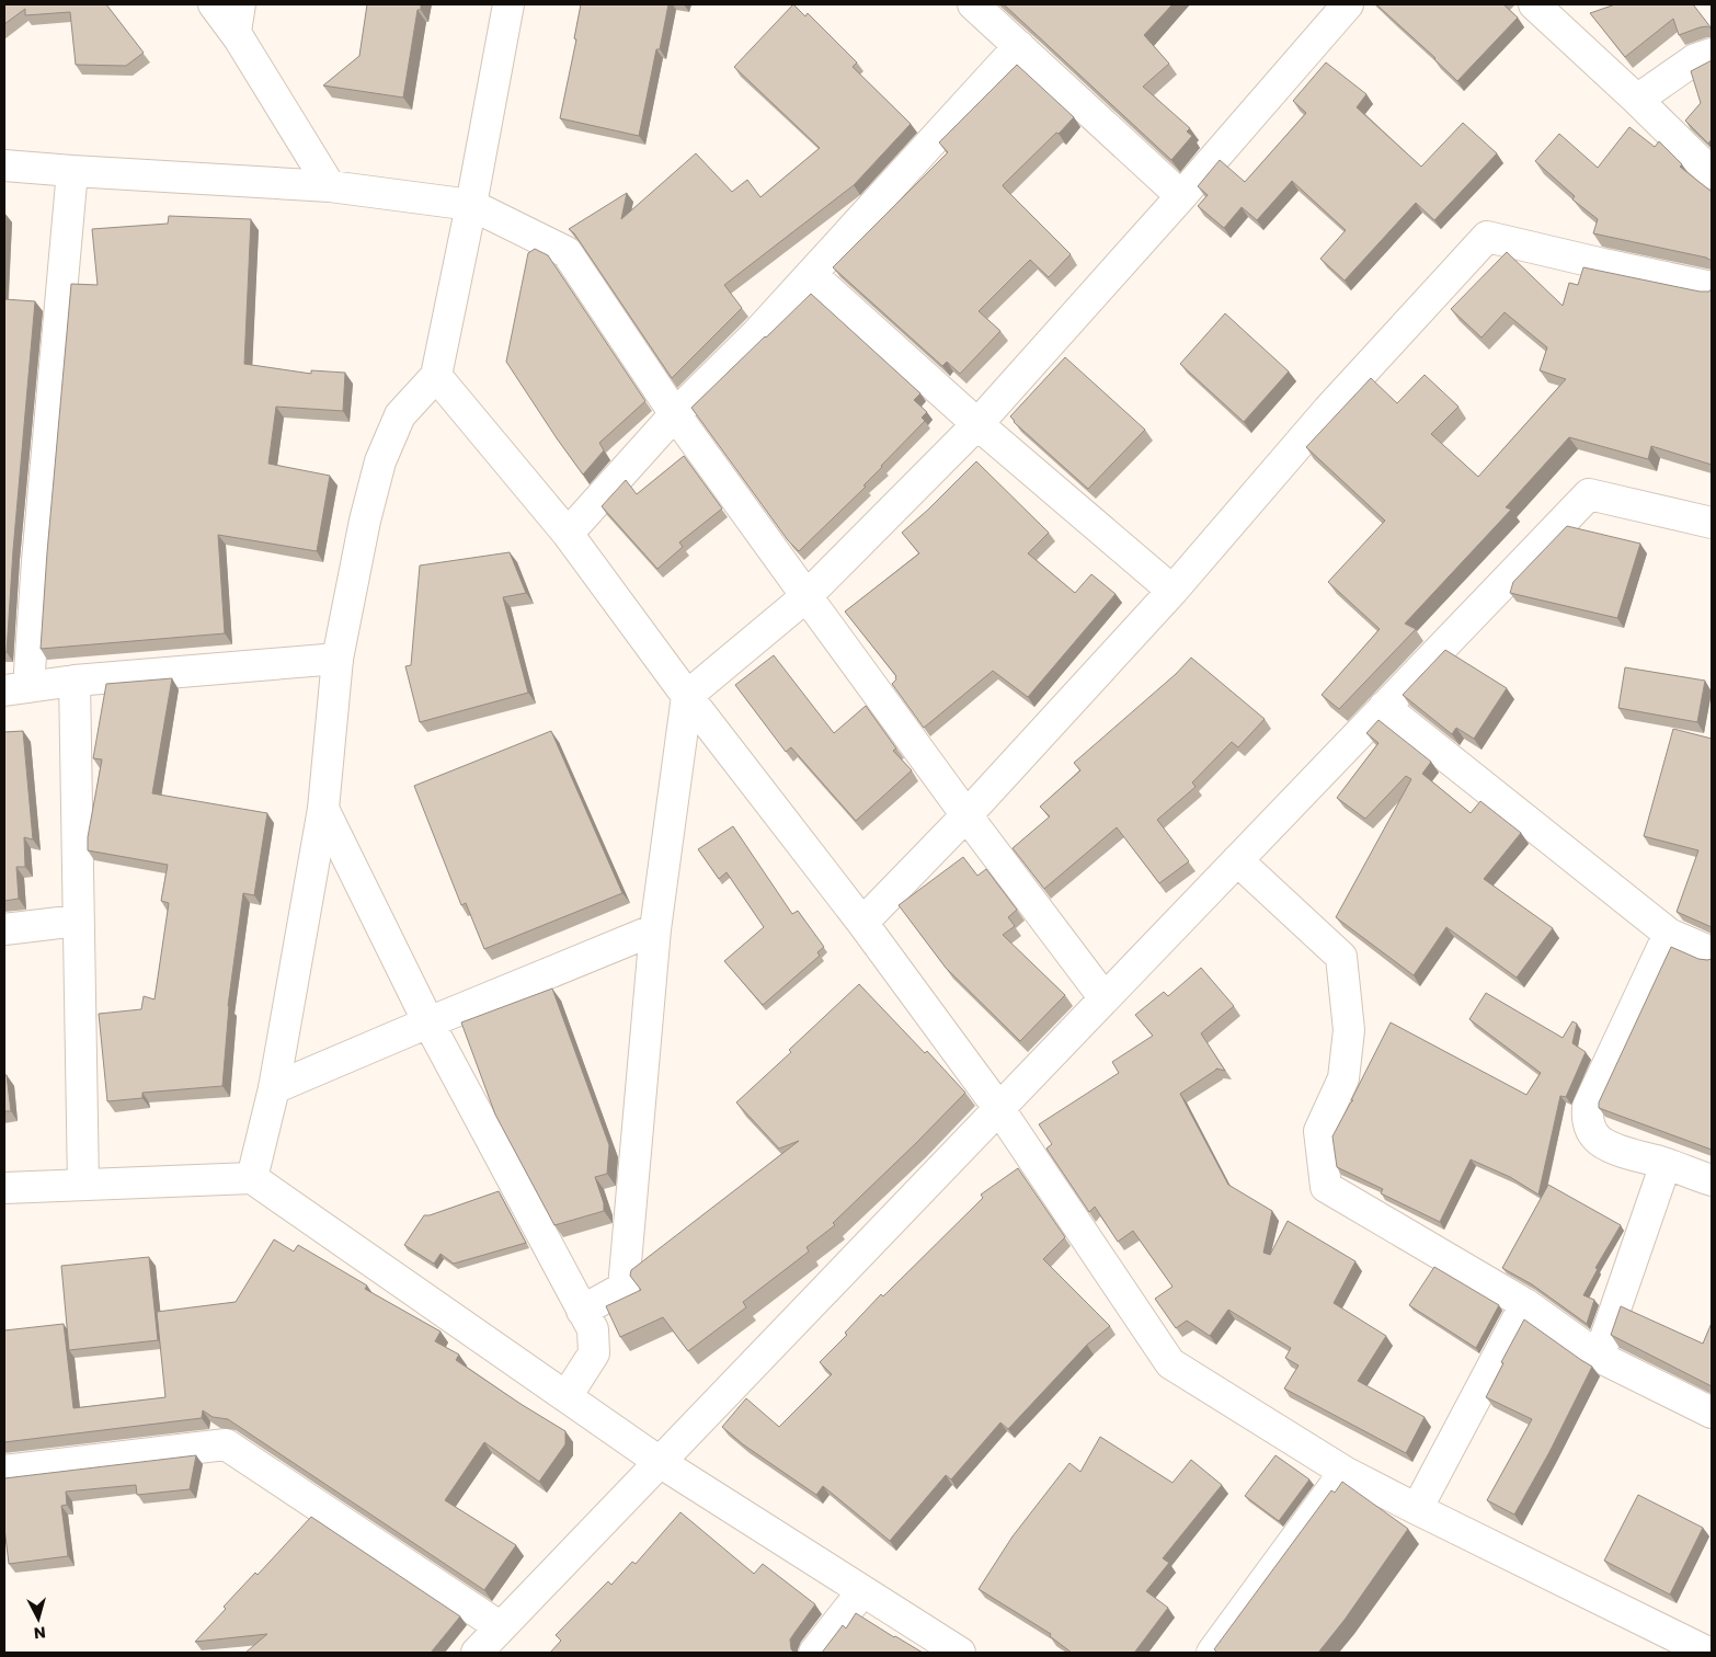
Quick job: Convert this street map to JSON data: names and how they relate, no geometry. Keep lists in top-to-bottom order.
{
  "north": "bottom"
}
